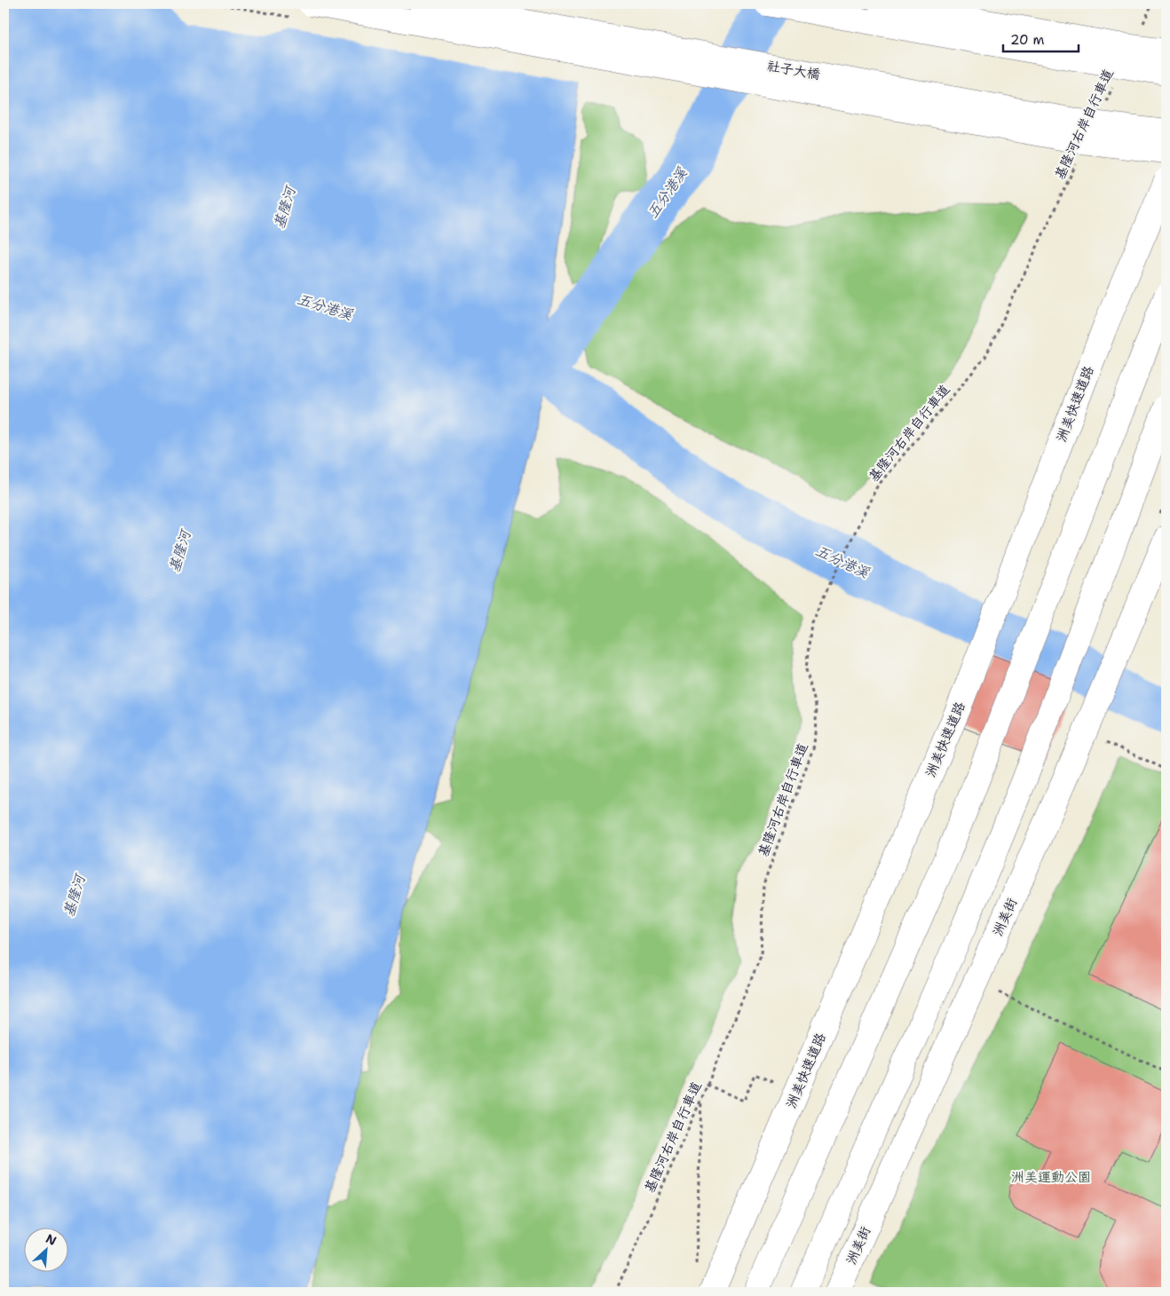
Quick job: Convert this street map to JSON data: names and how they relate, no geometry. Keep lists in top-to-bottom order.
{
  "streets": {
    "main road": ["社子大橋", "洲美快速道路", "洲美街"],
    "path": ["基隆河右岸自行車道"]
  },
  "water": ["五分港溪", "基隆河"],
  "parks": ["洲美運動公園"],
  "scale_bar": "20 m",
  "north": "top right"
}
